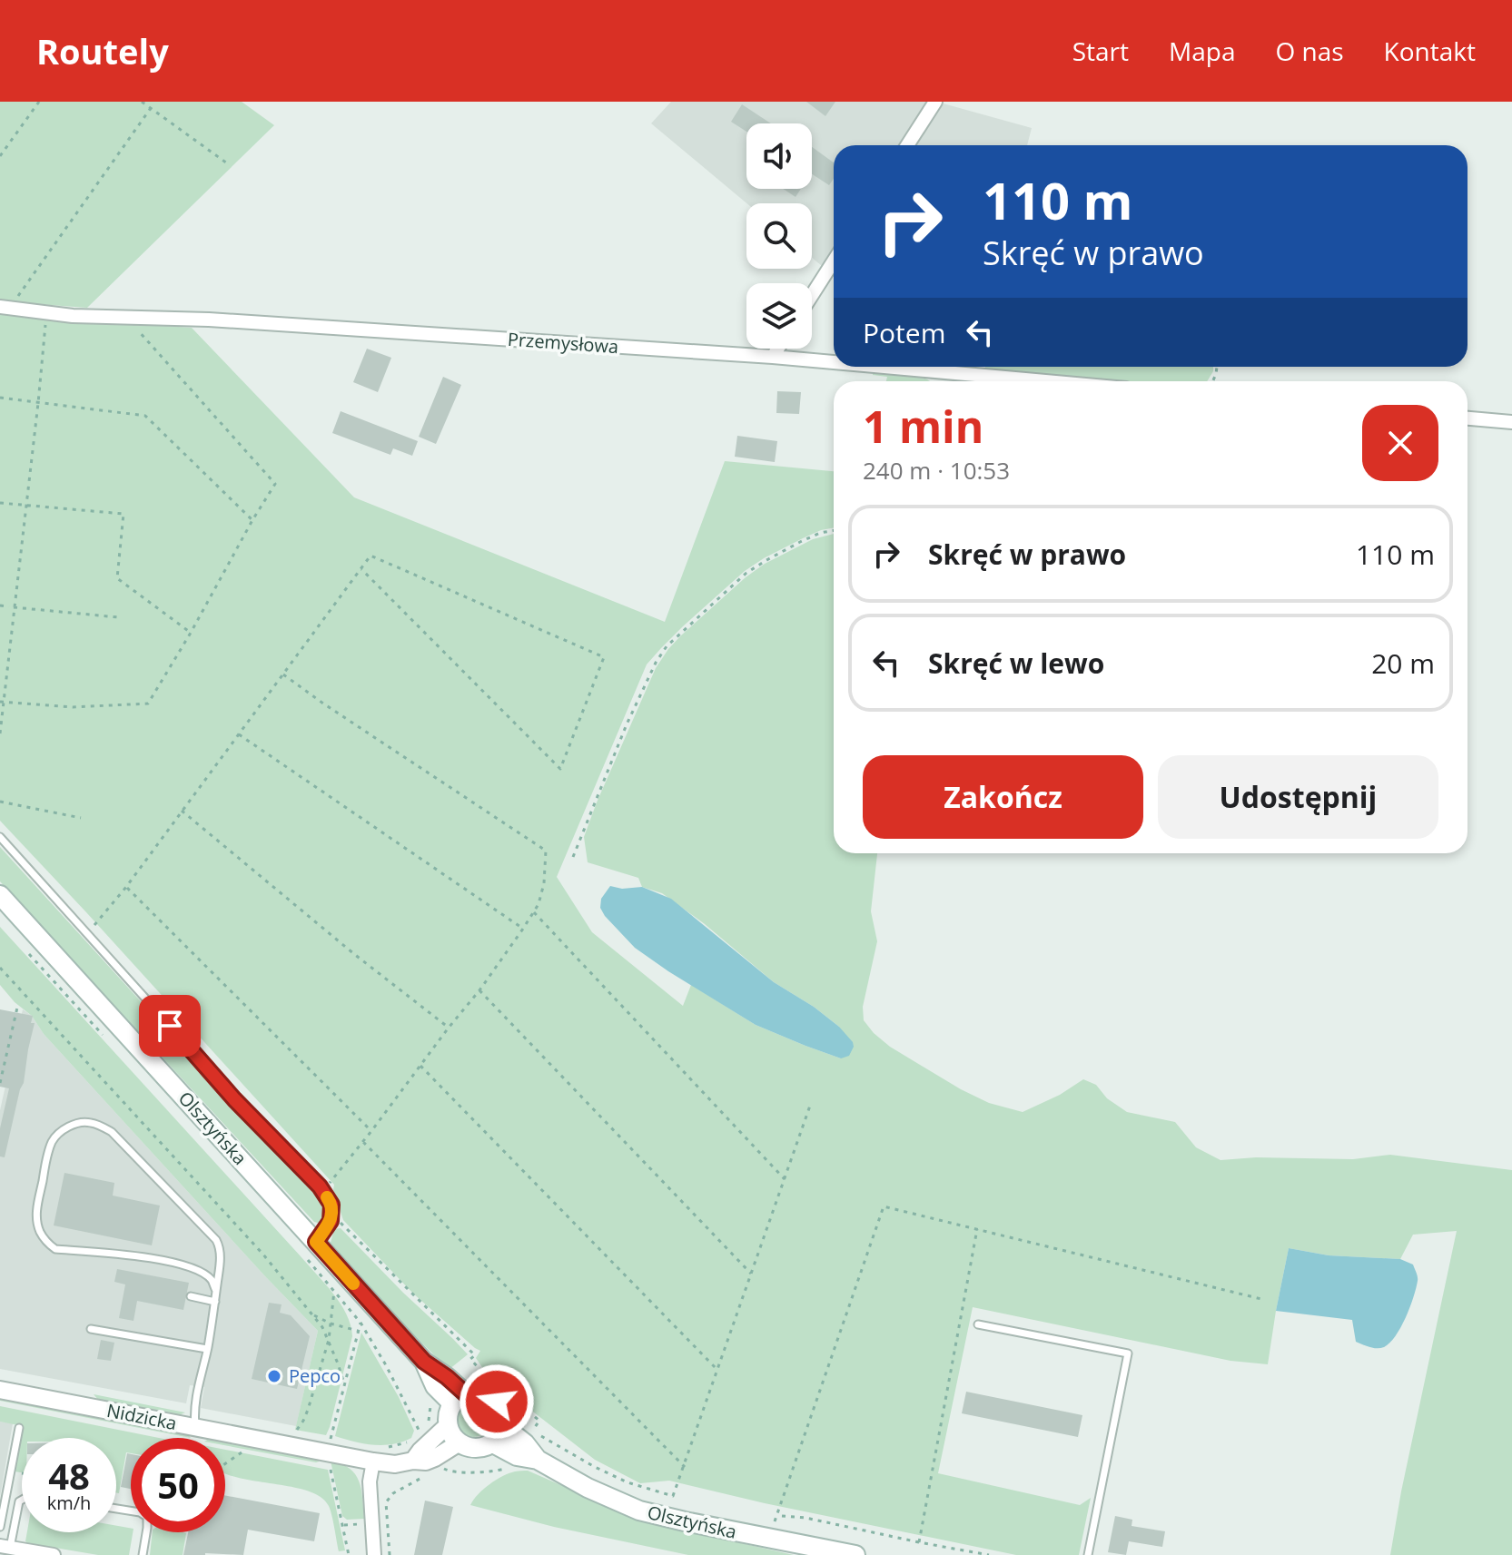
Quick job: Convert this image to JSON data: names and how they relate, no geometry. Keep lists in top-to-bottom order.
{
  "streets": {
    "main road": ["Olsztyńska"],
    "street": ["Przemysłowa", "Nidzicka"]
  },
  "crossings": [
    ["Olsztyńska", "Nidzicka"]
  ],
  "places": ["Pepco"],
  "page": {
    "header": "Routely",
    "nav": [
      "Start",
      "Mapa",
      "O nas",
      "Kontakt"
    ],
    "turn": ["110 m", "Skręć w prawo"],
    "then": "Potem",
    "heading": ["1 min", "240 m · 10:53"],
    "list": [
      {
        "name": "Skręć w prawo",
        "value": "110 m"
      },
      {
        "name": "Skręć w lewo",
        "value": "20 m"
      }
    ],
    "buttons": ["Zakończ", "Udostępnij"],
    "speed": "48 km/h",
    "limit": "50"
  }
}
